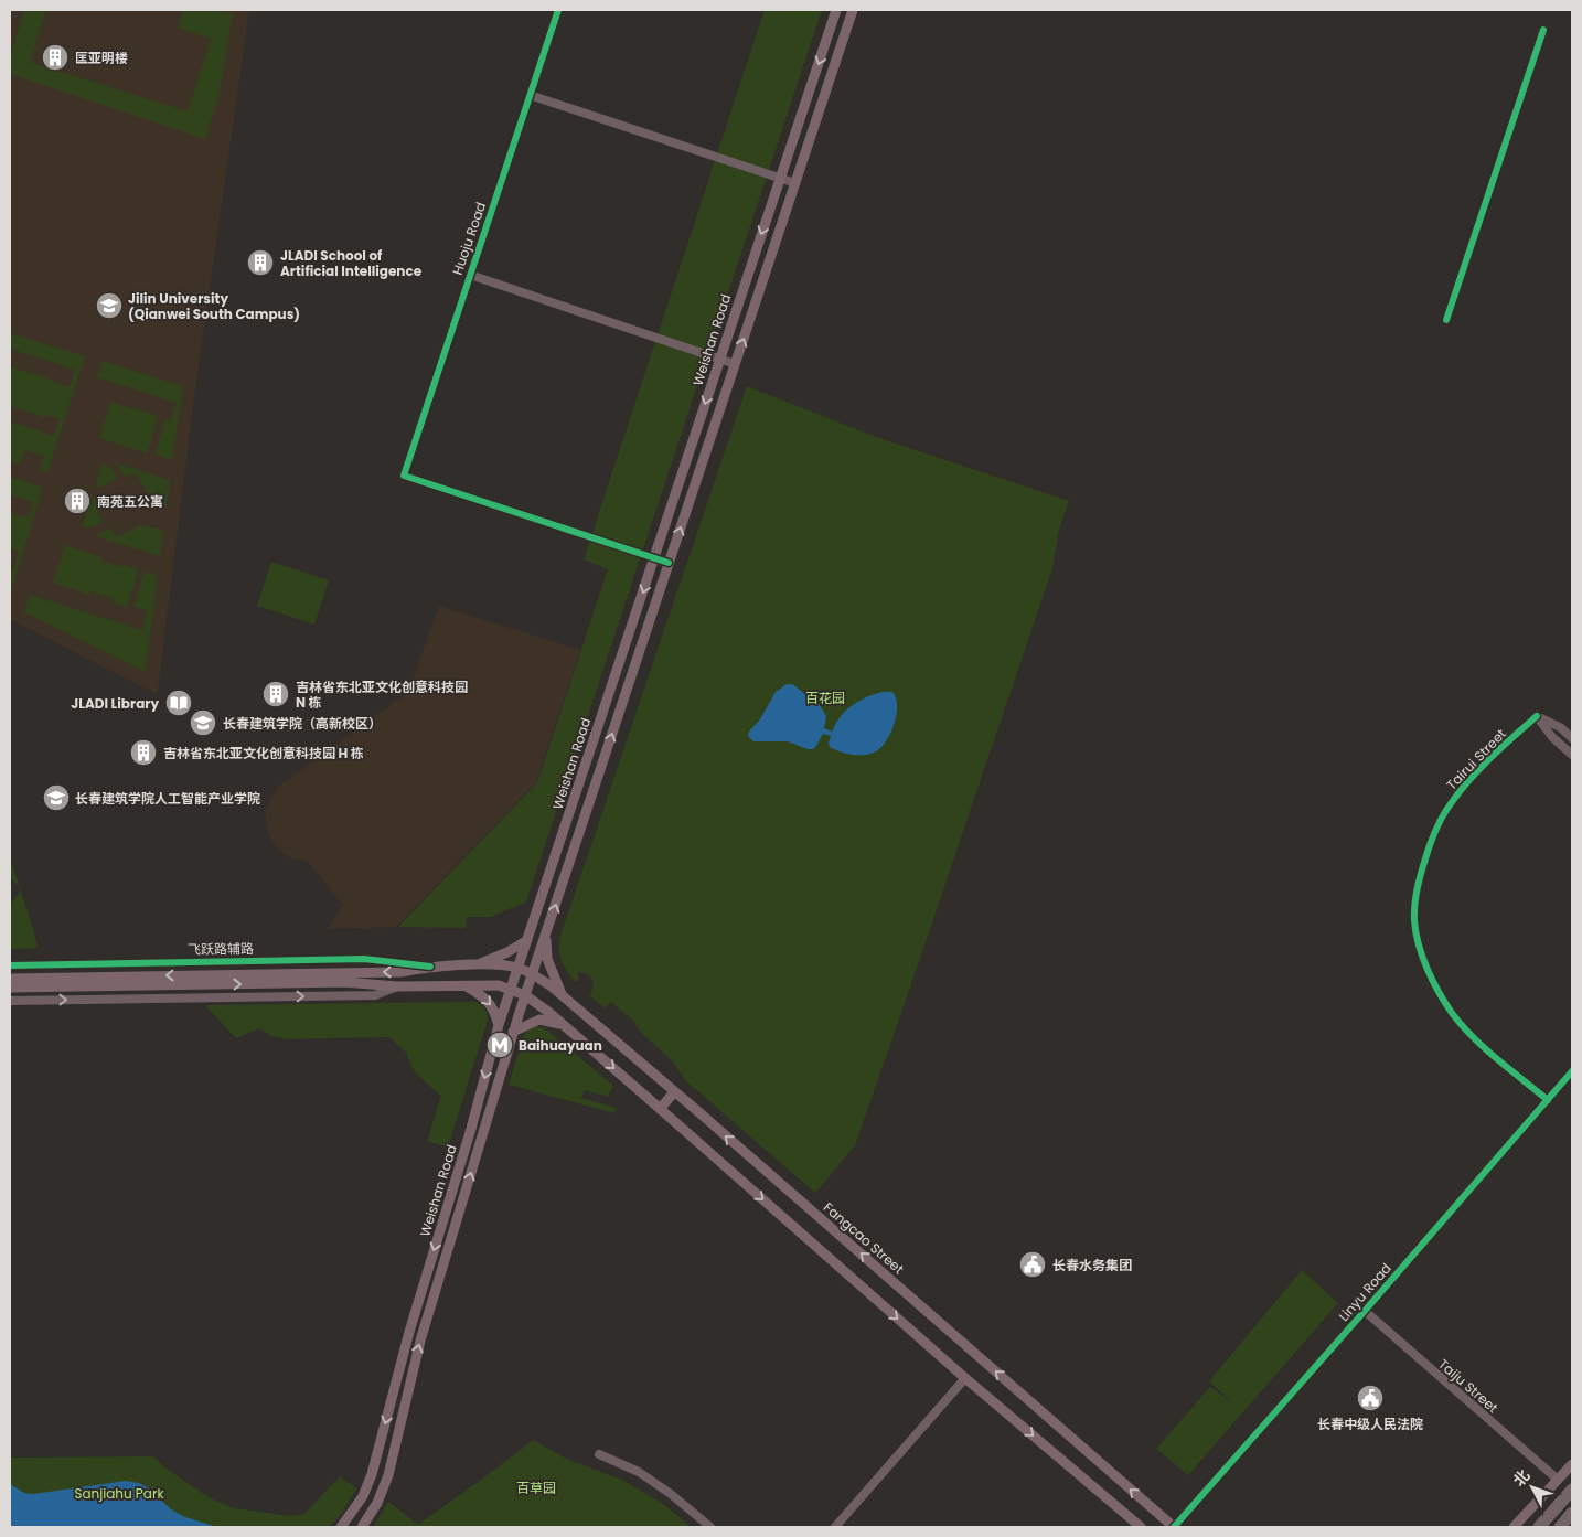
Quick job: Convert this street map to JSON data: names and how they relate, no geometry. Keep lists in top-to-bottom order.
{
  "streets": {
    "main road": ["Weishan Road", "Fangcao Street"],
    "street": [
      "Huoju Road",
      "Tairui Street",
      "飞跃路辅路",
      "Linyu Road",
      "Taiju Street"
    ]
  },
  "crossings": [
    ["Huoju Road", "Weishan Road"],
    ["Weishan Road", "Fangcao Street"],
    ["Tairui Street", "Linyu Road"],
    ["Fangcao Street", "Linyu Road"],
    ["Linyu Road", "Taiju Street"]
  ],
  "parks": ["百花园", "百草园", "Sanjiahu Park"],
  "places": {
    "building": [
      "匡亚明楼",
      "JLADI School of Artificial Intelligence",
      "南苑五公寓",
      "吉林省东北亚文化创意科技园 N 栋",
      "吉林省东北亚文化创意科技园 H 栋"
    ],
    "school or university": ["Jilin University (Qianwei South Campus)", "长春建筑学院（高新校区）", "长春建筑学院人工智能产业学院"],
    "library": ["JLADI Library"],
    "metro station": ["Baihuayuan"],
    "public building": ["长春水务集团", "长春中级人民法院"]
  },
  "north": "top left"
}
